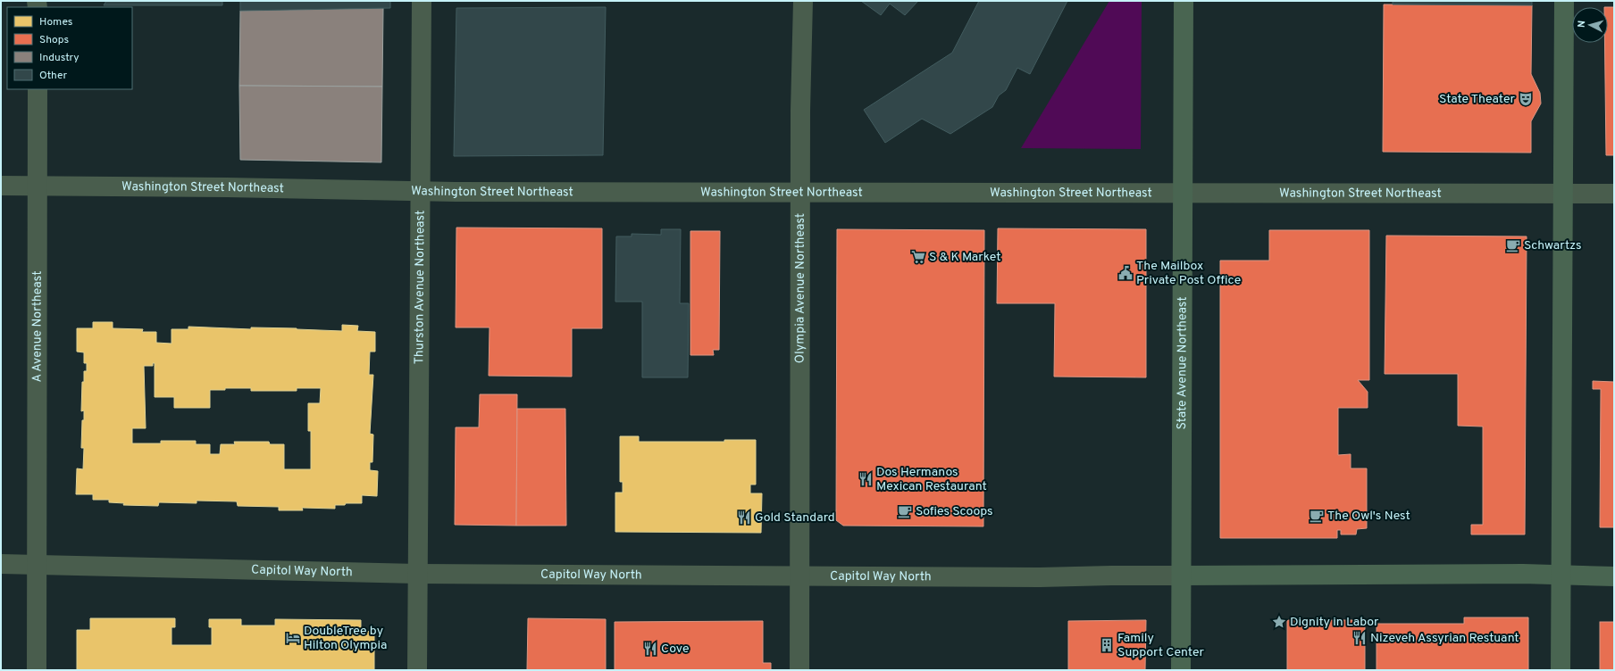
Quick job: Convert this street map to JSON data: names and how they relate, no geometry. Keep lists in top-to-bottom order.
{
  "streets": {
    "main road": ["State Avenue Northeast"],
    "street": [
      "Washington Street Northeast",
      "Thurston Avenue Northeast",
      "Olympia Avenue Northeast",
      "A Avenue Northeast",
      "Capitol Way North"
    ]
  },
  "crossings": [
    ["Washington Street Northeast", "Thurston Avenue Northeast"],
    ["Washington Street Northeast", "Olympia Avenue Northeast"],
    ["Washington Street Northeast", "A Avenue Northeast"],
    ["Washington Street Northeast", "State Avenue Northeast"],
    ["Thurston Avenue Northeast", "Capitol Way North"],
    ["Olympia Avenue Northeast", "Capitol Way North"],
    ["A Avenue Northeast", "Capitol Way North"],
    ["State Avenue Northeast", "Capitol Way North"]
  ],
  "places": {
    "theatre": ["State Theater"],
    "cafe": ["Schwartzs", "Sofies Scoops", "The Owl's Nest"],
    "supermarket": ["S & K Market"],
    "public building": ["The Mailbox Private Post Office"],
    "restaurant": [
      "Dos Hermanos Mexican Restaurant",
      "Gold Standard",
      "Nizeveh Assyrian Restuant",
      "Cove"
    ],
    "place": ["Dignity in Labor"],
    "hotel": ["DoubleTree by Hilton Olympia"],
    "building": ["Family Support Center"]
  },
  "legend": [
    "Homes",
    "Shops",
    "Industry",
    "Other"
  ],
  "north": "left"
}
